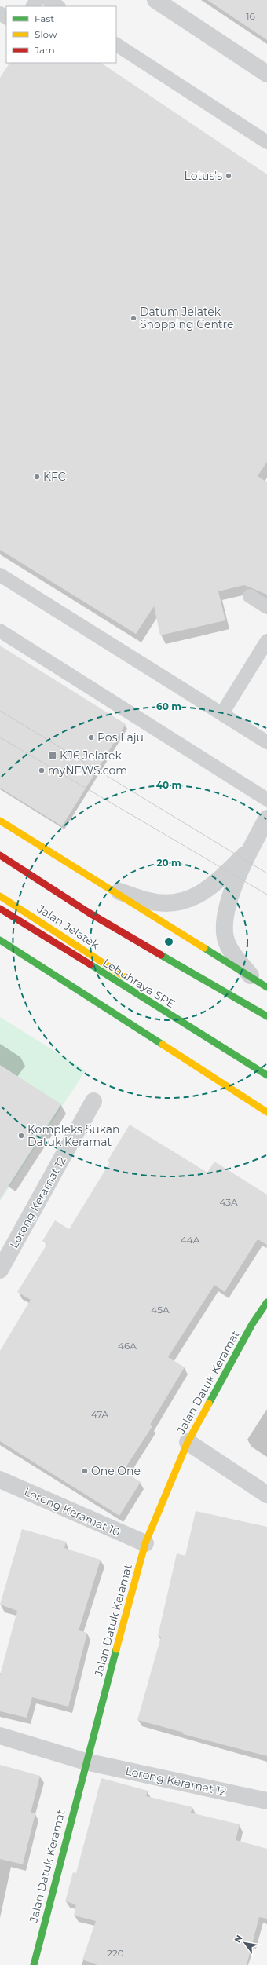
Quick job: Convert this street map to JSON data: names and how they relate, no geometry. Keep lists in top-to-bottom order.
{
  "streets": {
    "main road": ["Jalan Jelatek", "Lebuhraya SPE", "Jalan Datuk Keramat"],
    "street": ["Lorong Keramat 12", "Lorong Keramat 10"]
  },
  "crossings": [
    ["Lorong Keramat 12", "Jalan Datuk Keramat"],
    ["Jalan Datuk Keramat", "Lorong Keramat 10"]
  ],
  "places": {
    "other": [
      "Lotus's",
      "Datum Jelatek Shopping Centre",
      "KFC",
      "Pos Laju",
      "myNEWS.com",
      "Kompleks Sukan Datuk Keramat",
      "One One"
    ],
    "transit": ["KJ6 Jelatek"]
  },
  "house_numbers": [
    "16",
    "43A",
    "44A",
    "45A",
    "46A",
    "47A",
    "220"
  ],
  "legend": ["Fast", "Slow", "Jam"],
  "north": "top left",
  "rings": ["60 m", "40 m", "20 m"]
}
